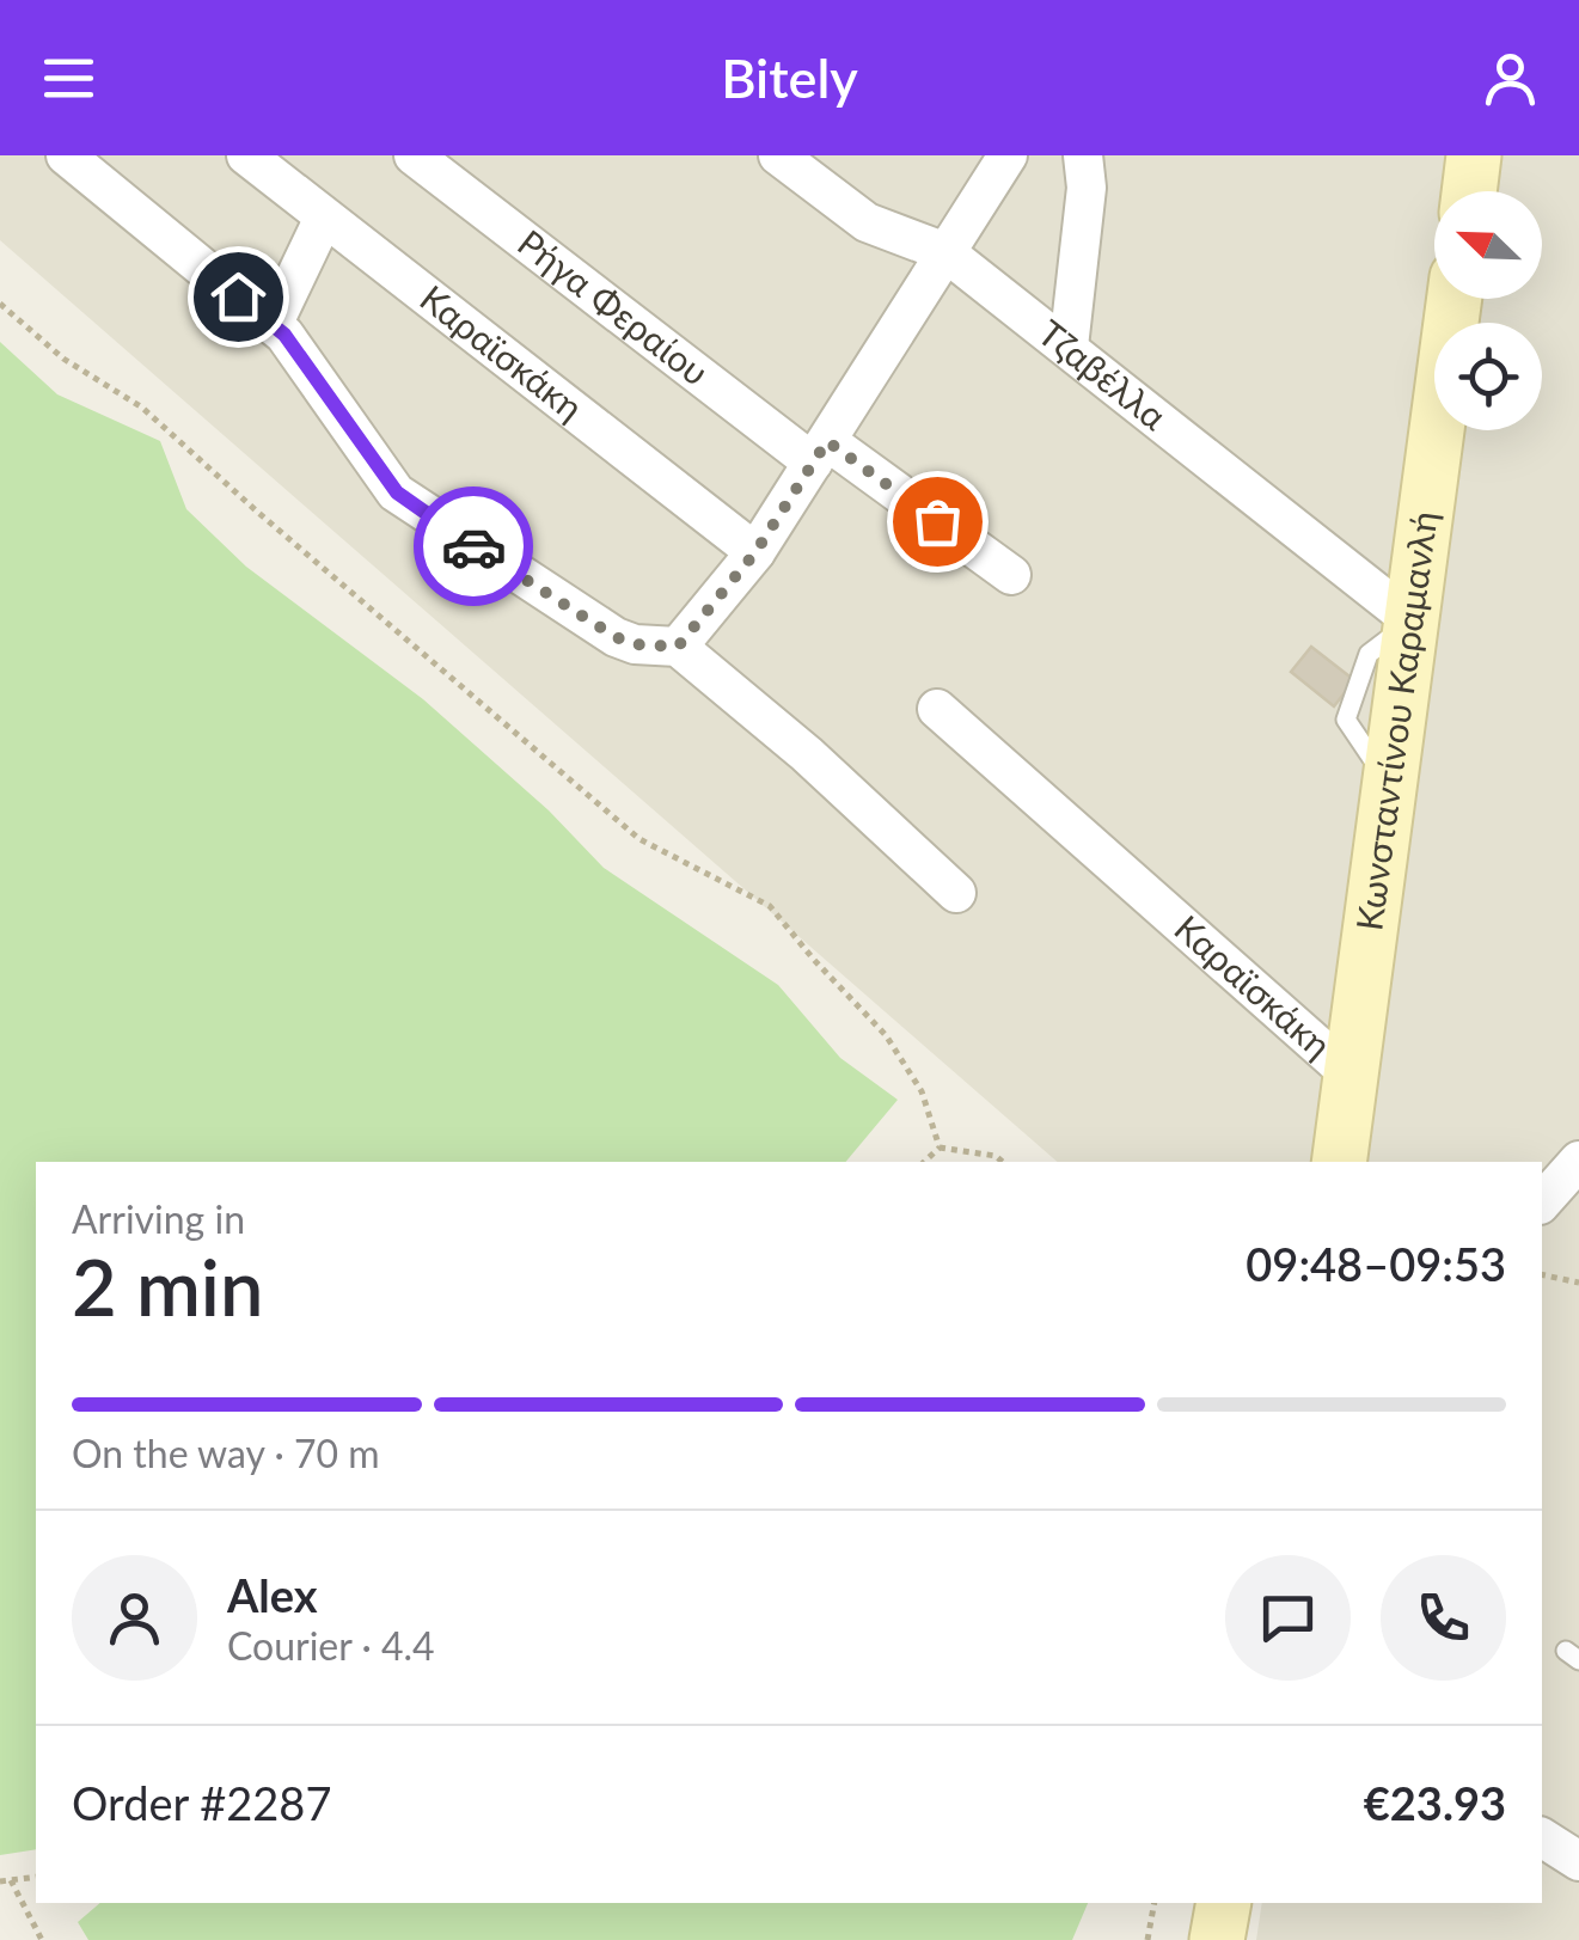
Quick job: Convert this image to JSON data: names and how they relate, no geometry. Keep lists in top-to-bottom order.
{
  "streets": {
    "main road": ["Κωνσταντίνου Καραμανλή"],
    "street": ["Ρήγα Φεραίου", "Καραϊσκάκη", "Τζαβέλλα"]
  },
  "crossings": [
    ["Καραϊσκάκη", "Κωνσταντίνου Καραμανλή"],
    ["Τζαβέλλα", "Κωνσταντίνου Καραμανλή"]
  ],
  "north": "top left",
  "page": {
    "header": "Bitely",
    "heading": ["2 min", "Arriving in", "09:48–09:53"],
    "panel": [
      "Alex",
      "Courier · 4.4",
      "Order #2287",
      "€23.93"
    ],
    "bar": "On the way · 70 m"
  }
}
